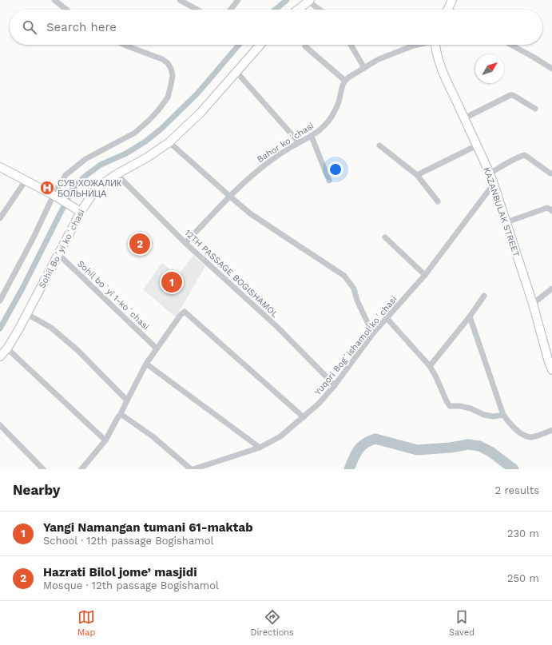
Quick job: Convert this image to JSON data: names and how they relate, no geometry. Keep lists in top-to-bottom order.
{
  "streets": {
    "main road": ["KAZANBULAK STREET", "Sohil Boʻyi koʻchasi"],
    "street": [
      "Bahor koʻchasi",
      "12TH PASSAGE BOGISHAMOL",
      "Sohil boʻyi 1-koʻchasi",
      "Yuqori Bogʻishamol koʻchasi"
    ]
  },
  "crossings": [
    ["Bahor koʻchasi", "12TH PASSAGE BOGISHAMOL"],
    ["KAZANBULAK STREET", "Yuqori Bogʻishamol koʻchasi"],
    ["Sohil Boʻyi koʻchasi", "12TH PASSAGE BOGISHAMOL"],
    ["Sohil Boʻyi koʻchasi", "Sohil boʻyi 1-koʻchasi"],
    ["12TH PASSAGE BOGISHAMOL", "Yuqori Bogʻishamol koʻchasi"]
  ],
  "places": {
    "hospital": ["СУВ ХОЖАЛИК БОЛЬНИЦА"]
  },
  "north": "top right",
  "page": {
    "search": "Search here",
    "pins": ["2", "1"],
    "heading": ["Nearby", "2 results"],
    "list": [
      {
        "mark": "1",
        "name": "Yangi Namangan tumani 61-maktab",
        "note": "School · 12th passage Bogishamol",
        "value": "230 m"
      },
      {
        "mark": "2",
        "name": "Hazrati Bilol jome’ masjidi",
        "note": "Mosque · 12th passage Bogishamol",
        "value": "250 m"
      }
    ],
    "nav": ["Map", "Directions", "Saved"]
  }
}
